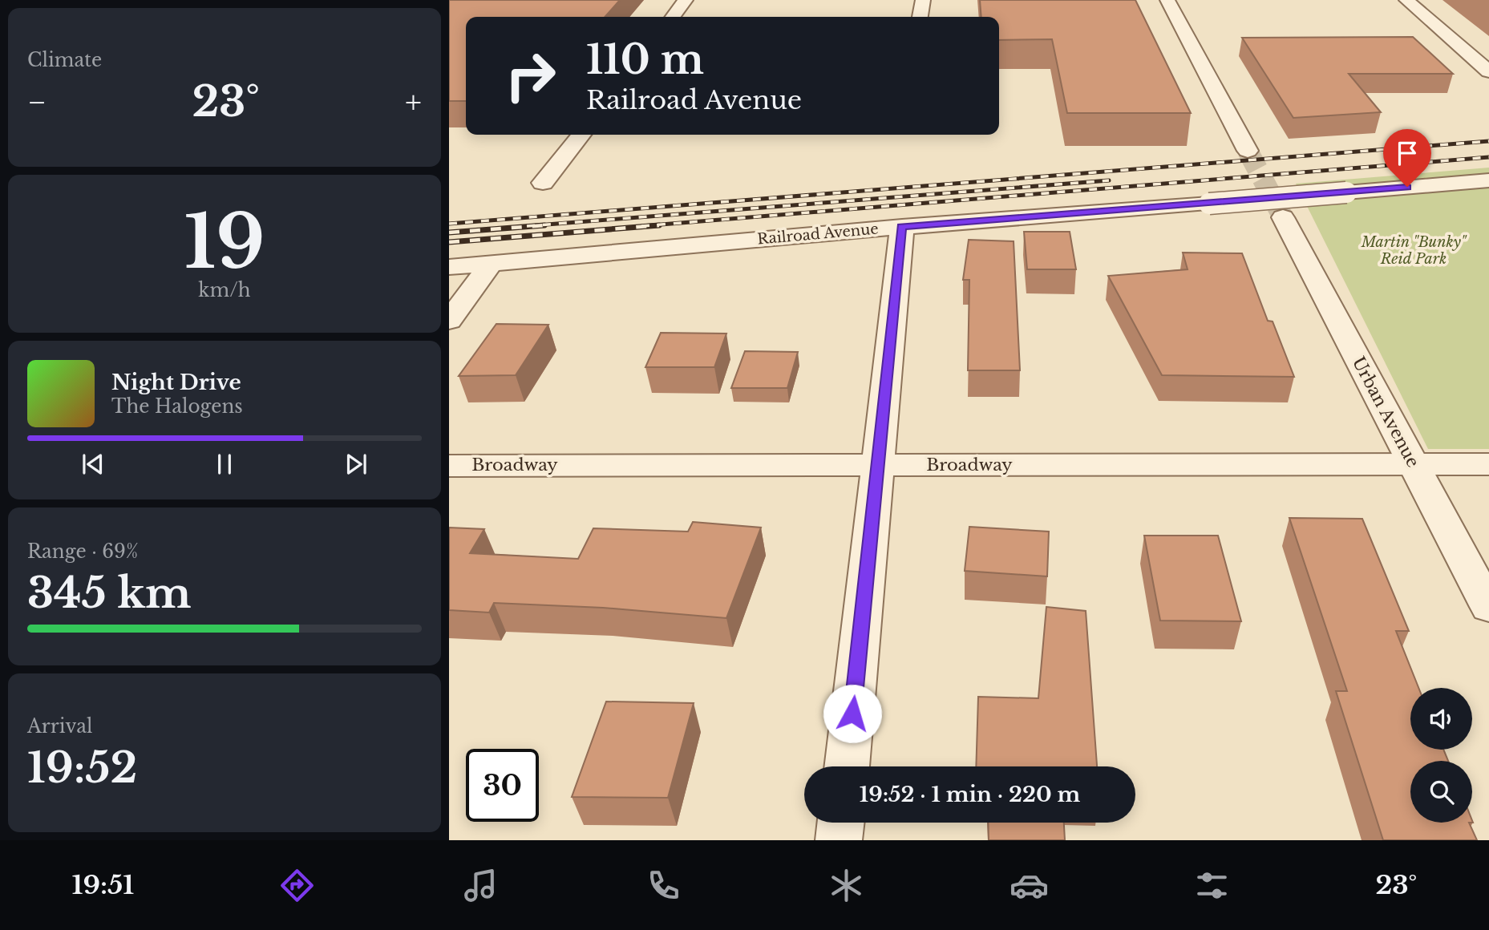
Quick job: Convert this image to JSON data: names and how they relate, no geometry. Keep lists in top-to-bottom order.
{
  "streets": {
    "street": ["Railroad Avenue", "Urban Avenue", "Broadway"]
  },
  "crossings": [
    ["Urban Avenue", "Broadway"]
  ],
  "parks": ["Martin \"Bunky\" Reid Park"],
  "page": {
    "tile": [
      "Climate",
      ["19", "km/h"],
      ["Range · 69%", "345 km"],
      ["Arrival", "19:52"]
    ],
    "turn": ["110 m", "Railroad Avenue"],
    "heat": ["−", "23°", "+"],
    "song": ["Night Drive", "The Halogens"],
    "limit": "30",
    "trip": "19:52 · 1 min · 220 m",
    "tabs": ["19:51", "23°"]
  }
}
